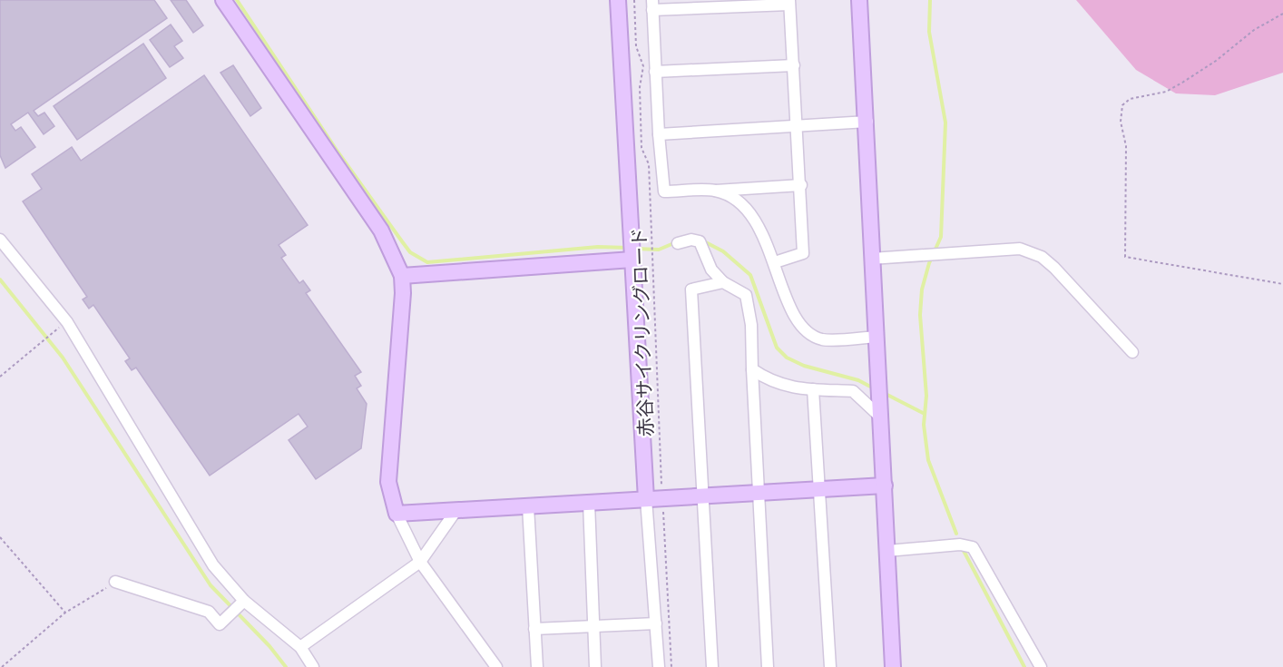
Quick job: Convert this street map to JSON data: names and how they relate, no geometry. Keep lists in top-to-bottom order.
{
  "streets": {
    "path": ["赤谷サイクリングロード"]
  }
}
